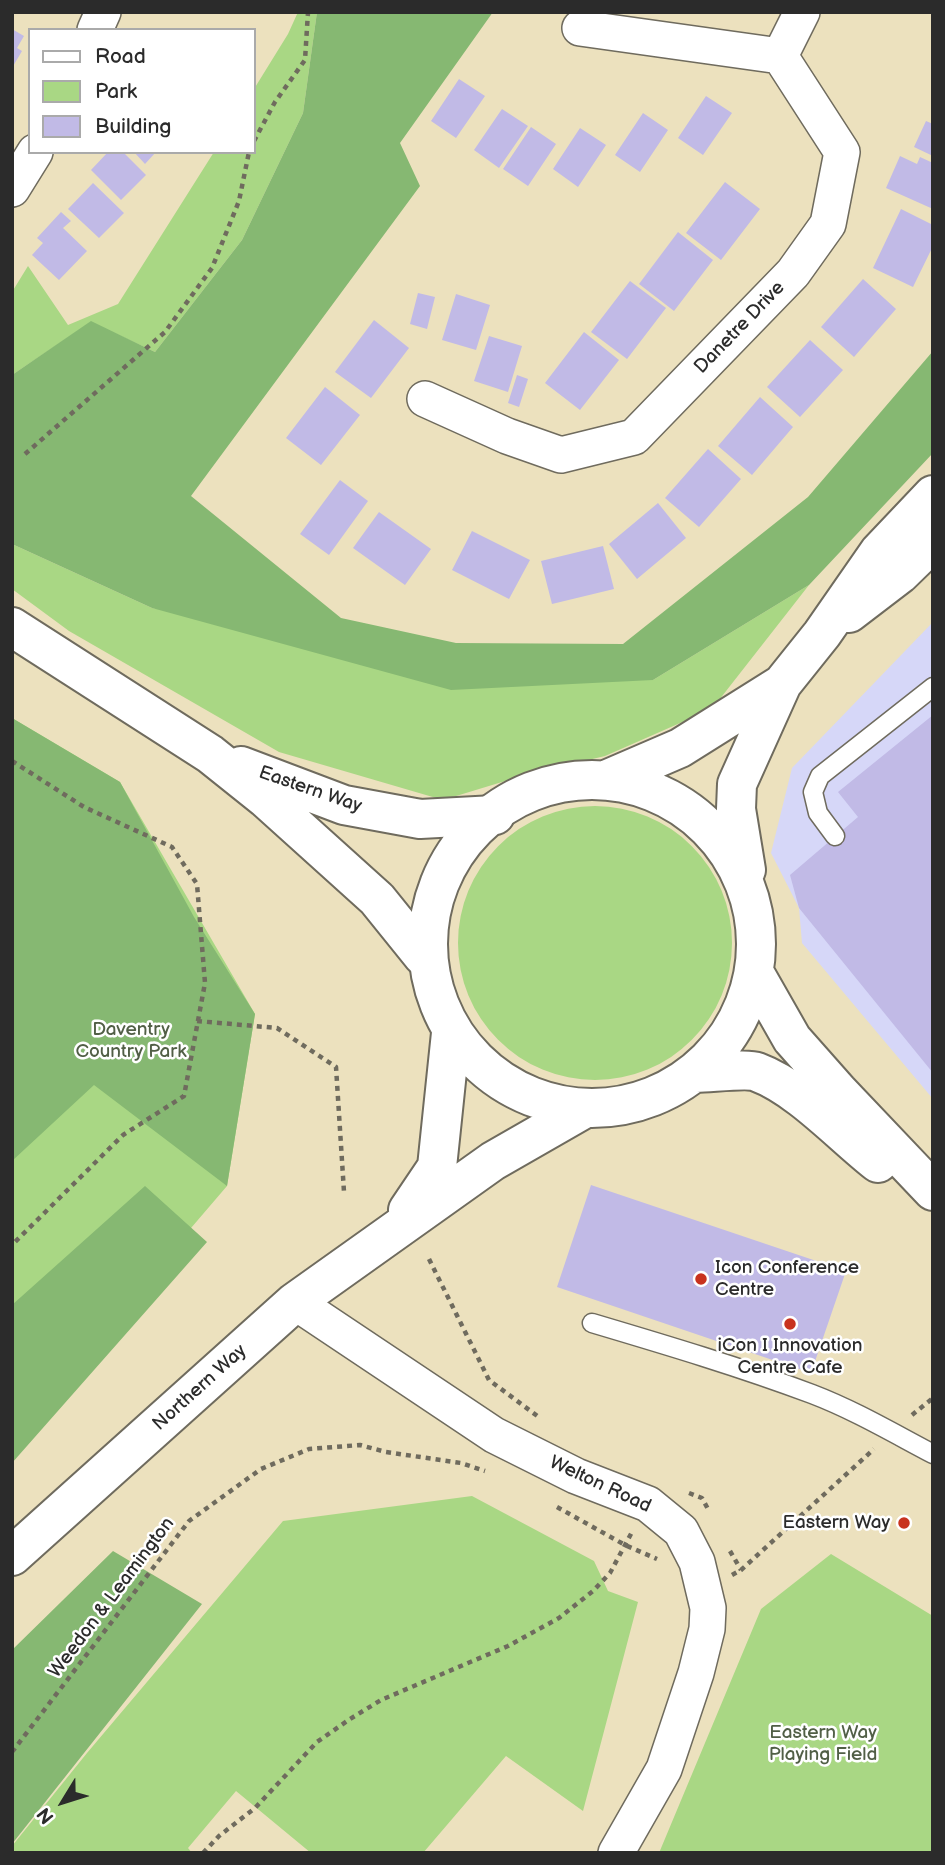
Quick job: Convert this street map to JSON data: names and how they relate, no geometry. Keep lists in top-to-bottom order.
{
  "streets": {
    "main road": ["Eastern Way", "Northern Way"],
    "street": ["Danetre Drive", "Welton Road"],
    "path": ["Weedon & Leamington"]
  },
  "crossings": [
    ["Northern Way", "Welton Road"]
  ],
  "parks": ["Daventry Country Park", "Eastern Way Playing Field"],
  "places": ["Icon Conference Centre", "iCon I Innovation Centre Cafe", "Eastern Way"],
  "legend": ["Road", "Park", "Building"],
  "north": "bottom left"
}
